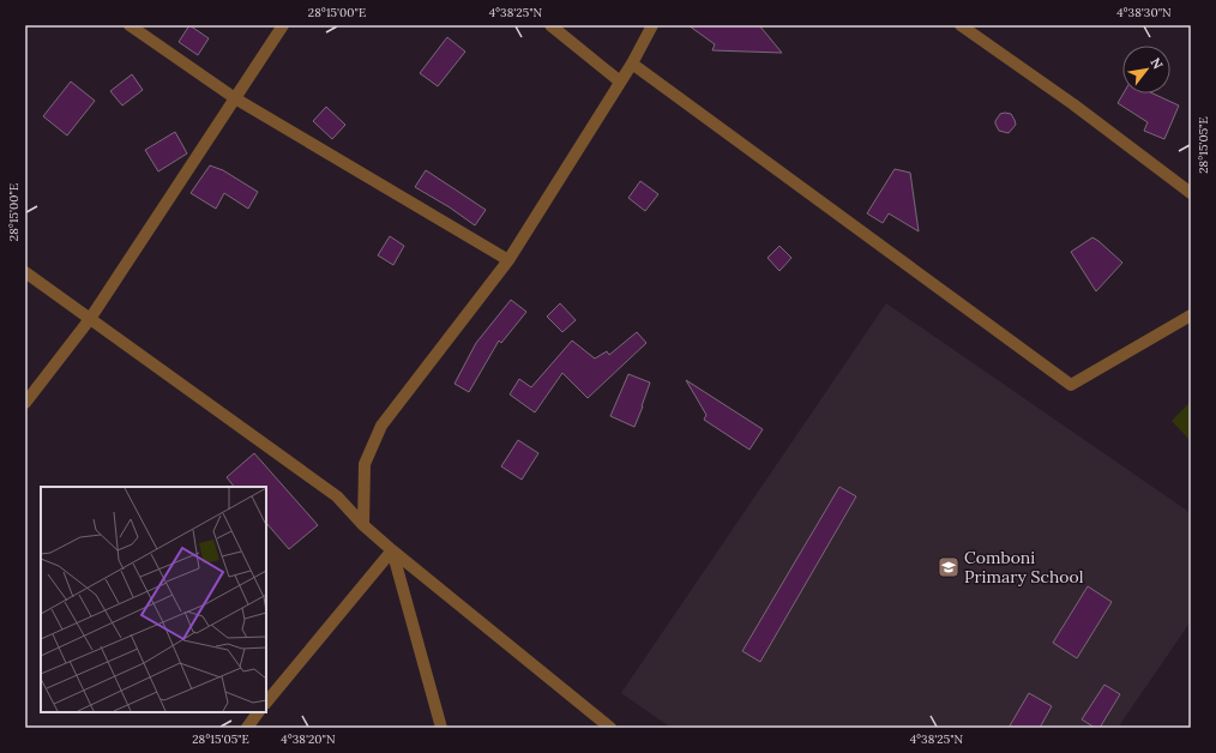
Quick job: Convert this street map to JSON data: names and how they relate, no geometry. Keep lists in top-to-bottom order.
{
  "places": {
    "school or university": ["Comboni Primary School"]
  },
  "north": "top right",
  "coordinates": [
    "28°15'00\"E",
    "4°38'25\"N",
    "4°38'30\"N",
    "28°15'05\"E",
    "4°38'20\"N"
  ]
}
